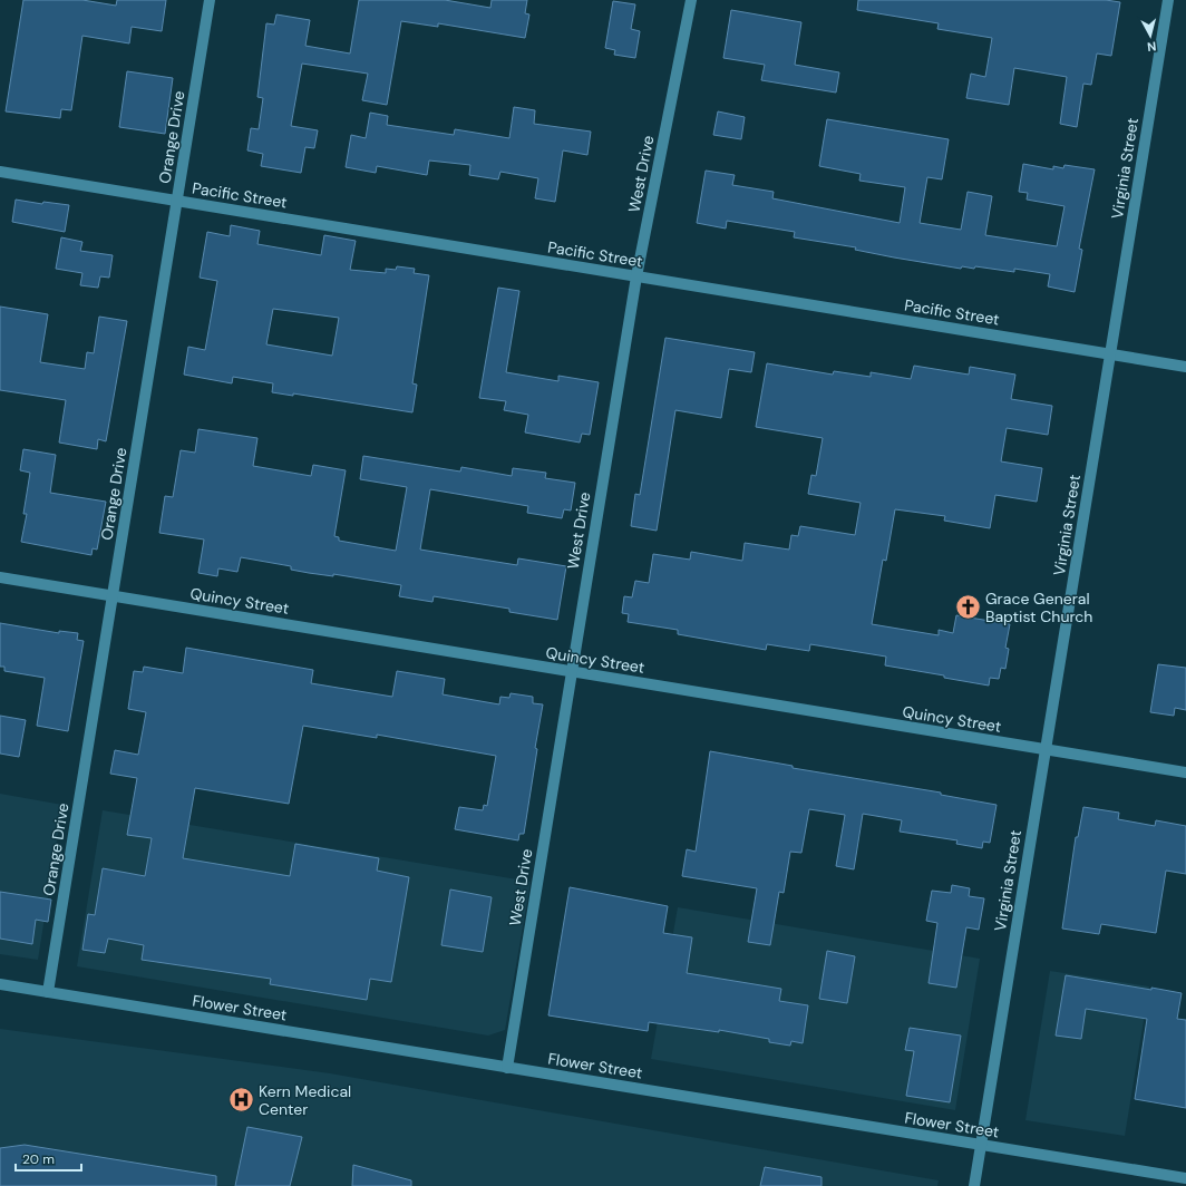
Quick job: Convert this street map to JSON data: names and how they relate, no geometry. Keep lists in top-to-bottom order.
{
  "streets": {
    "street": [
      "Orange Drive",
      "Virginia Street",
      "West Drive",
      "Pacific Street",
      "Quincy Street",
      "Flower Street"
    ]
  },
  "crossings": [
    ["Orange Drive", "Pacific Street"],
    ["Orange Drive", "Quincy Street"],
    ["Orange Drive", "Flower Street"],
    ["Virginia Street", "Pacific Street"],
    ["Virginia Street", "Quincy Street"],
    ["Virginia Street", "Flower Street"],
    ["West Drive", "Pacific Street"],
    ["West Drive", "Quincy Street"],
    ["West Drive", "Flower Street"]
  ],
  "places": {
    "church": ["Grace General Baptist Church"],
    "hospital": ["Kern Medical Center"]
  },
  "scale_bar": "20 m",
  "north": "bottom"
}
